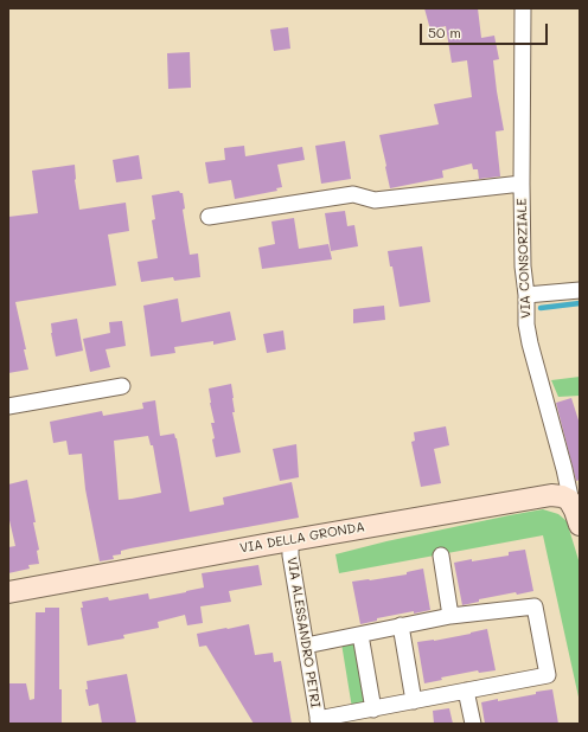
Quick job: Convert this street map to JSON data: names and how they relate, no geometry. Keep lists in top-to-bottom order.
{
  "streets": {
    "street": ["VIA CONSORZIALE", "VIA DELLA GRONDA", "VIA ALESSANDRO PETRI"]
  },
  "crossings": [
    ["VIA CONSORZIALE", "VIA DELLA GRONDA"],
    ["VIA DELLA GRONDA", "VIA ALESSANDRO PETRI"]
  ],
  "scale_bar": "50 m"
}
